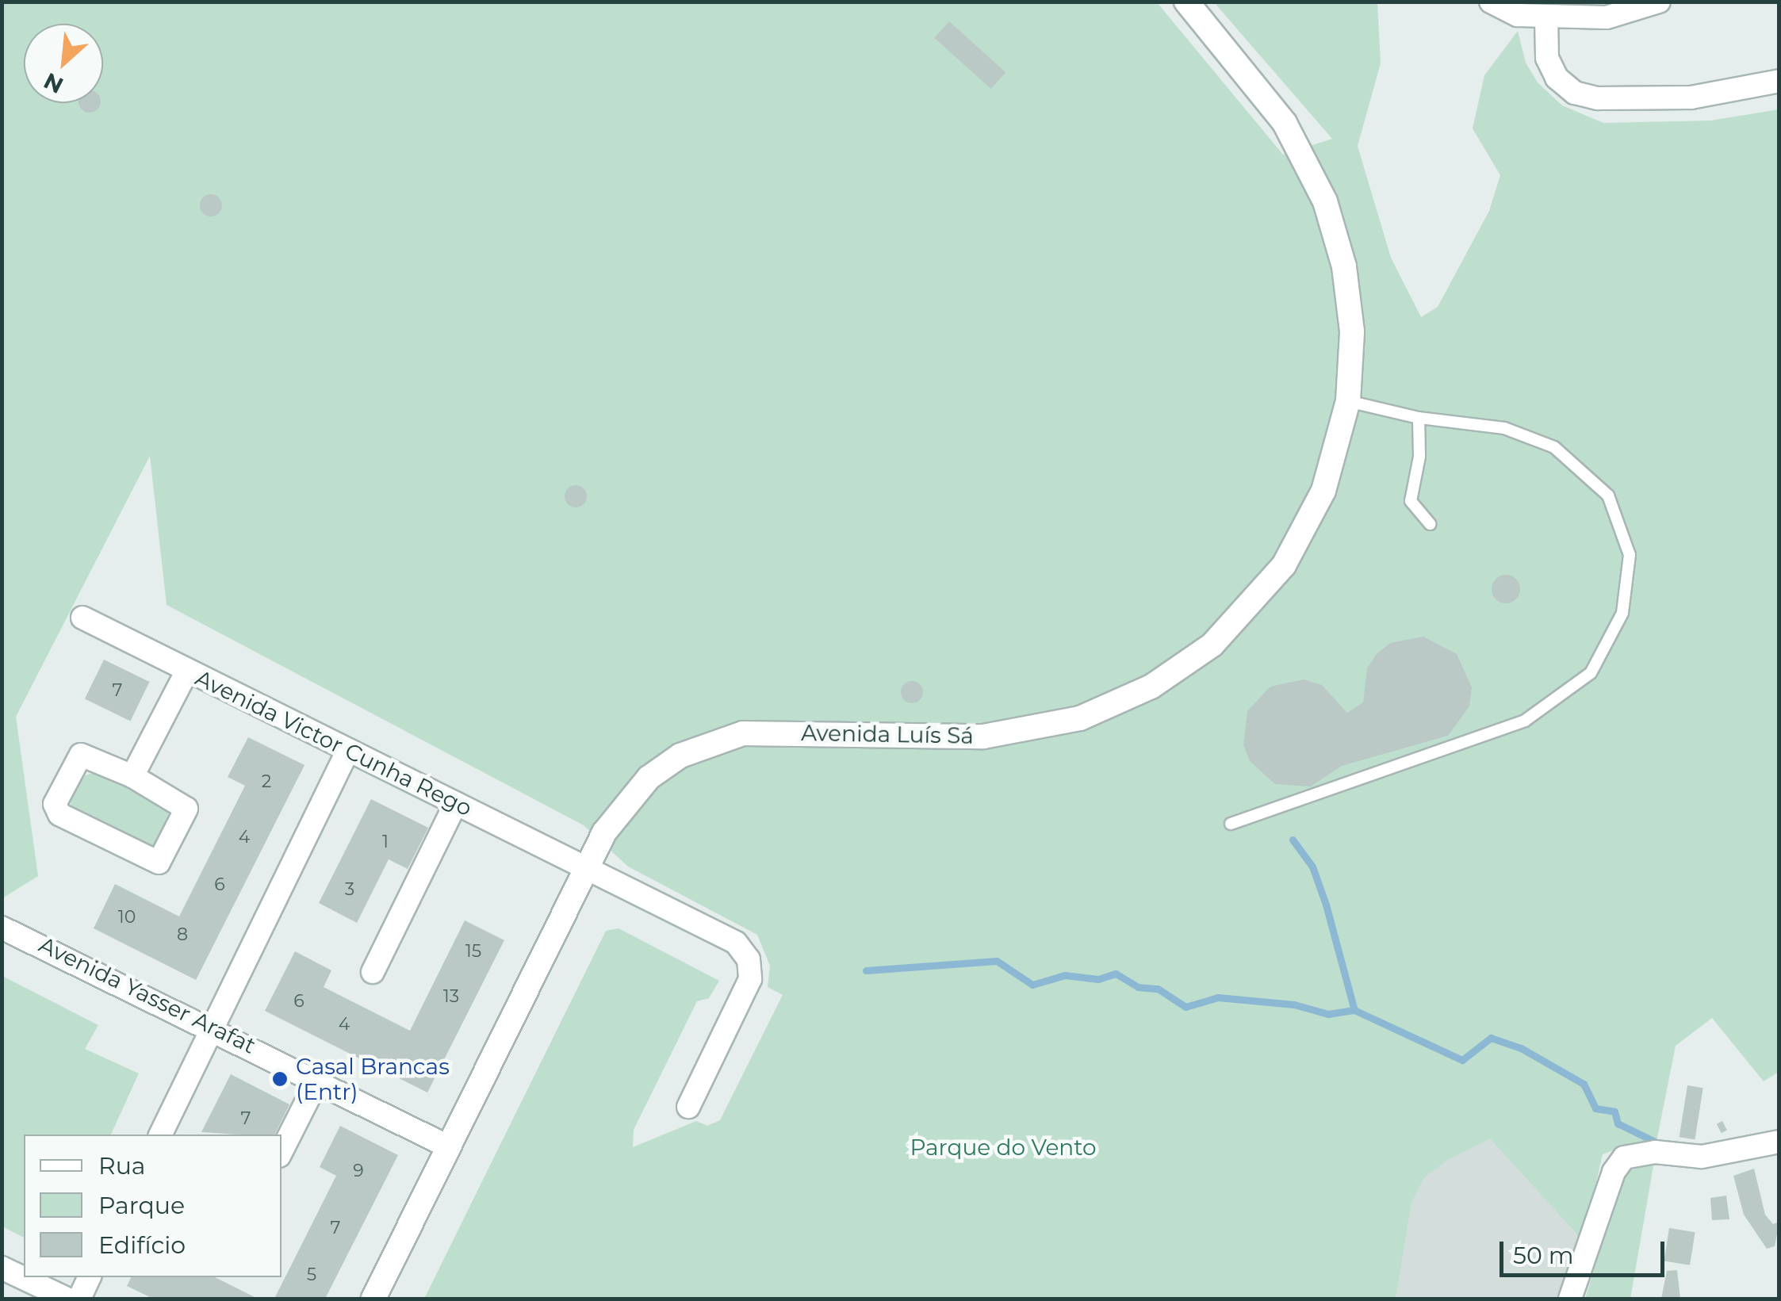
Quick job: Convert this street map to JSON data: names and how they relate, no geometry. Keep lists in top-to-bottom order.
{
  "streets": {
    "street": ["Avenida Luís Sá", "Avenida Victor Cunha Rego", "Avenida Yasser Arafat"]
  },
  "crossings": [
    ["Avenida Luís Sá", "Avenida Victor Cunha Rego"],
    ["Avenida Luís Sá", "Avenida Yasser Arafat"]
  ],
  "parks": ["Parque do Vento"],
  "places": ["Casal Brancas (Entr)"],
  "house_numbers": [
    "7",
    "2",
    "4",
    "1",
    "6",
    "3",
    "10",
    "8",
    "15",
    "13",
    "6",
    "4",
    "7",
    "9",
    "7",
    "5"
  ],
  "legend": ["Rua", "Parque", "Edifício"],
  "scale_bar": "50 m",
  "north": "bottom left"
}
